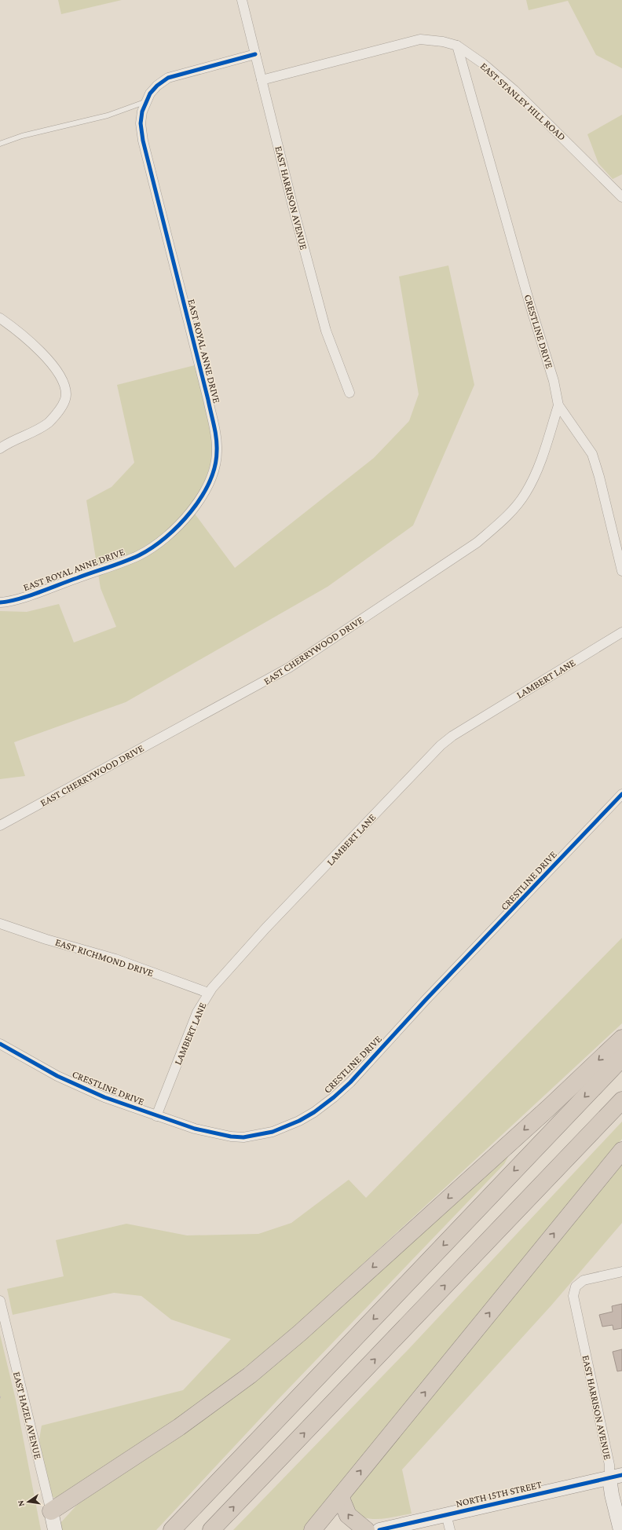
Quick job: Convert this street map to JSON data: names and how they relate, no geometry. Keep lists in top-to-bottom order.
{
  "streets": {
    "main road": ["EAST HARRISON AVENUE", "EAST HAZEL AVENUE", "NORTH 15TH STREET"],
    "street": [
      "EAST STANLEY HILL ROAD",
      "CRESTLINE DRIVE",
      "EAST ROYAL ANNE DRIVE",
      "EAST CHERRYWOOD DRIVE",
      "LAMBERT LANE",
      "EAST RICHMOND DRIVE"
    ]
  },
  "crossings": [
    ["EAST STANLEY HILL ROAD", "EAST HARRISON AVENUE"],
    ["EAST STANLEY HILL ROAD", "CRESTLINE DRIVE"],
    ["EAST HARRISON AVENUE", "EAST ROYAL ANNE DRIVE"],
    ["EAST HARRISON AVENUE", "NORTH 15TH STREET"],
    ["CRESTLINE DRIVE", "EAST CHERRYWOOD DRIVE"],
    ["CRESTLINE DRIVE", "LAMBERT LANE"],
    ["LAMBERT LANE", "EAST RICHMOND DRIVE"]
  ],
  "north": "left"
}
